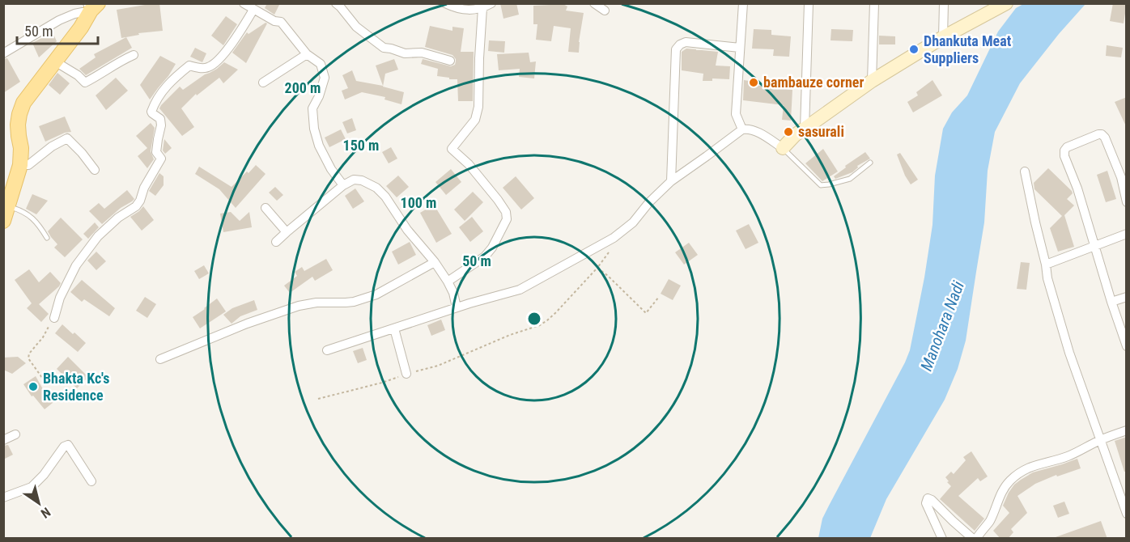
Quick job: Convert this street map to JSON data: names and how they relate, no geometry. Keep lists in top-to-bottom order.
{
  "water": ["Manohara Nadi"],
  "places": [
    "Dhankuta Meat Suppliers",
    "bambauze corner",
    "sasurali",
    "Bhakta Kc's Residence"
  ],
  "scale_bar": "50 m",
  "north": "bottom right",
  "rings": [
    "200 m",
    "150 m",
    "100 m",
    "50 m"
  ]
}
